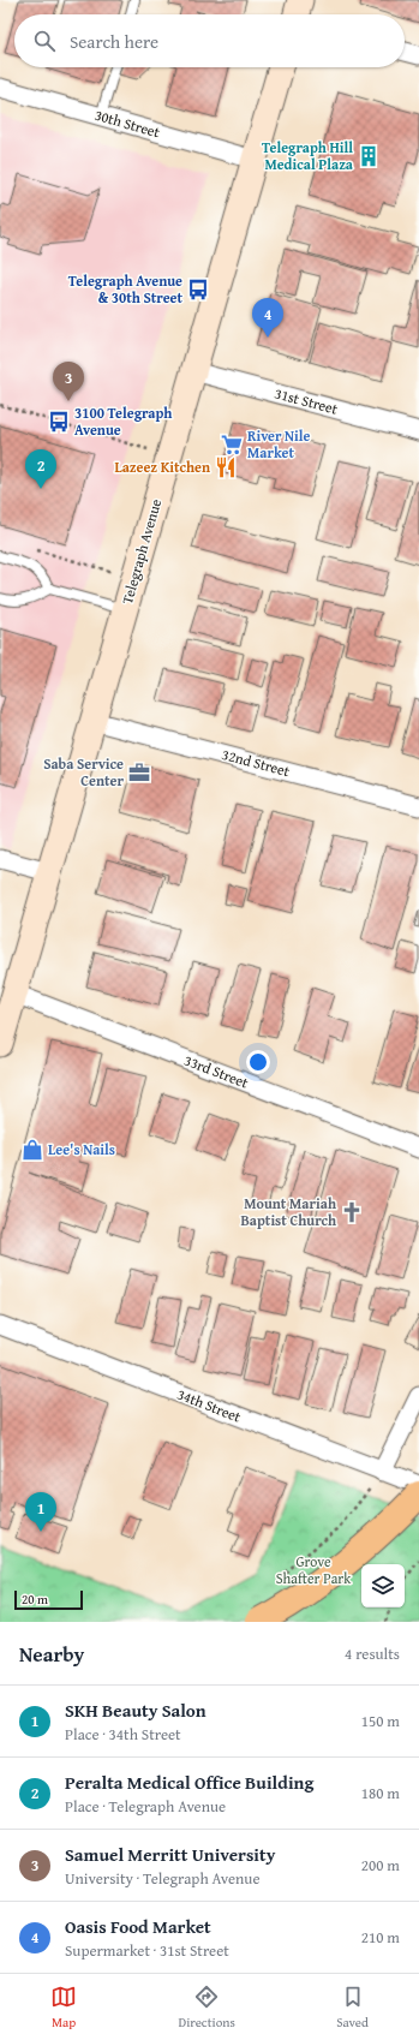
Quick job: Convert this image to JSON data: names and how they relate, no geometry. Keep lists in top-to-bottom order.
{
  "streets": {
    "main road": ["Telegraph Avenue"],
    "street": [
      "30th Street",
      "31st Street",
      "32nd Street",
      "33rd Street",
      "34th Street"
    ]
  },
  "crossings": [
    ["30th Street", "Telegraph Avenue"],
    ["31st Street", "Telegraph Avenue"],
    ["Telegraph Avenue", "32nd Street"],
    ["Telegraph Avenue", "33rd Street"]
  ],
  "parks": ["Grove Shafter Park"],
  "places": {
    "building": ["Telegraph Hill Medical Plaza"],
    "bus stop": ["Telegraph Avenue & 30th Street", "3100 Telegraph Avenue"],
    "supermarket": ["River Nile Market"],
    "restaurant": ["Lazeez Kitchen"],
    "office": ["Saba Service Center"],
    "shop": ["Lee's Nails"],
    "church": ["Mount Mariah Baptist Church"]
  },
  "scale_bar": "20 m",
  "page": {
    "search": "Search here",
    "pins": [
      "4",
      "3",
      "2",
      "1"
    ],
    "scale": "20 m",
    "heading": ["Nearby", "4 results"],
    "list": [
      {
        "mark": "1",
        "name": "SKH Beauty Salon",
        "note": "Place · 34th Street",
        "value": "150 m"
      },
      {
        "mark": "2",
        "name": "Peralta Medical Office Building",
        "note": "Place · Telegraph Avenue",
        "value": "180 m"
      },
      {
        "mark": "3",
        "name": "Samuel Merritt University",
        "note": "University · Telegraph Avenue",
        "value": "200 m"
      },
      {
        "mark": "4",
        "name": "Oasis Food Market",
        "note": "Supermarket · 31st Street",
        "value": "210 m"
      }
    ],
    "nav": ["Map", "Directions", "Saved"]
  }
}
